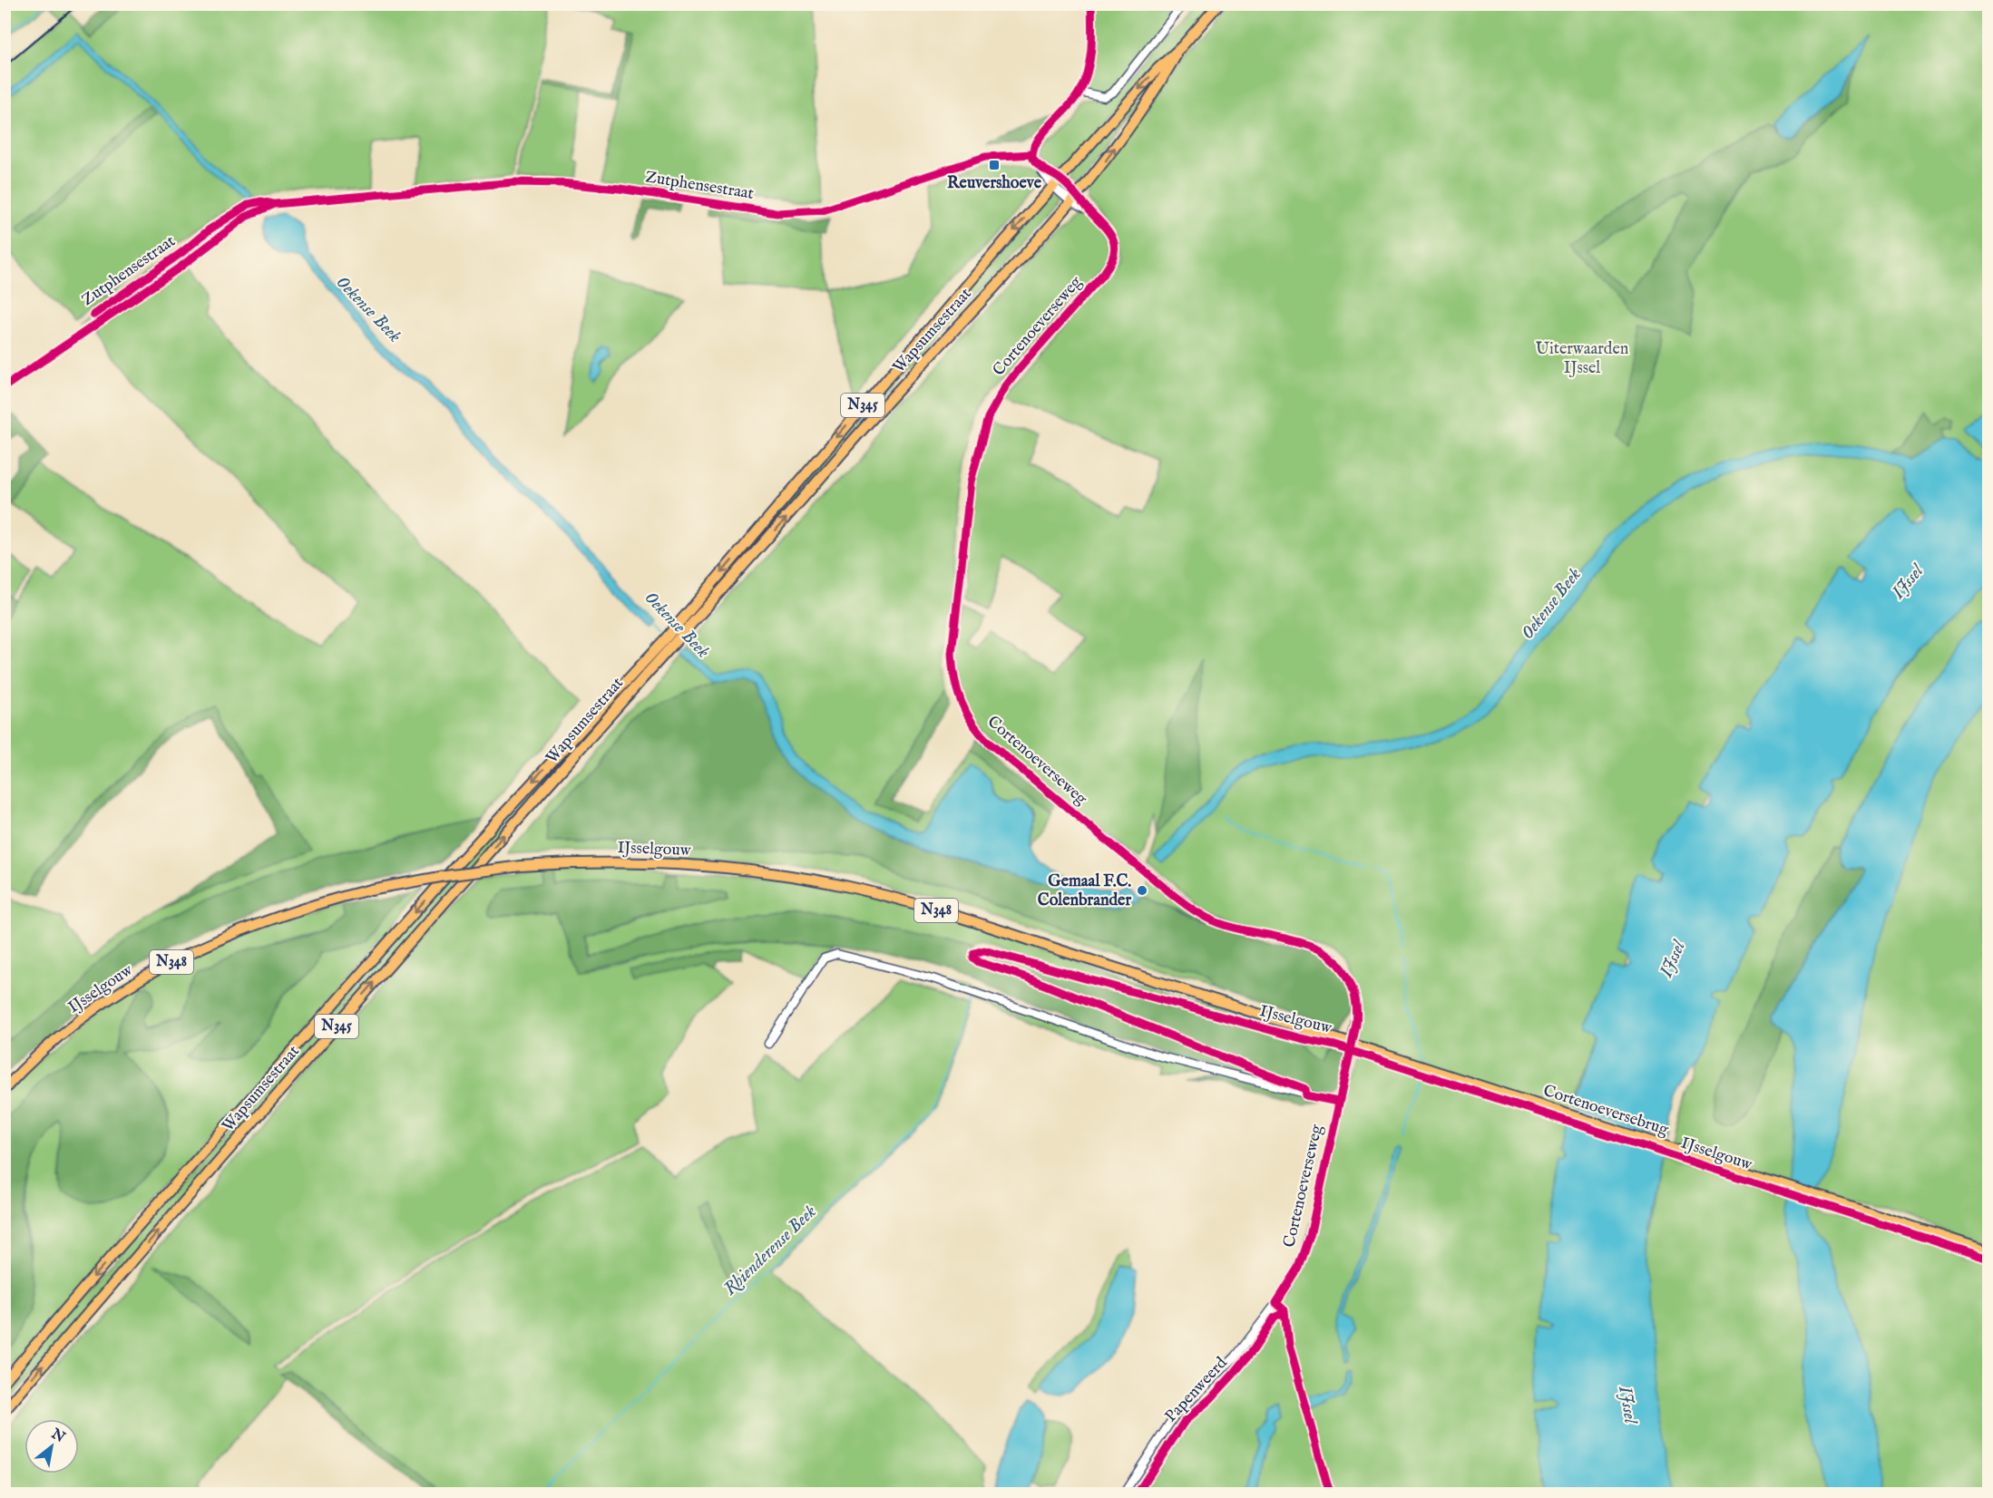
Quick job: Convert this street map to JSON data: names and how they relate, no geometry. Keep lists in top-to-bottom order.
{
  "streets": {
    "main road": [
      "Wapsumsestraat",
      "N345",
      "IJsselgouw",
      "N348",
      "Cortenoeversebrug"
    ],
    "street": ["Zutphensestraat", "Cortenoeverseweg"],
    "cycle path": ["Papenweerd"]
  },
  "crossings": [
    ["Zutphensestraat", "Cortenoeverseweg"],
    ["Cortenoeverseweg", "Wapsumsestraat"],
    ["IJsselgouw", "Cortenoeversebrug"]
  ],
  "water": ["Oekense Beek", "IJssel", "Rhienderense Beek"],
  "parks": ["Uiterwaarden IJssel"],
  "places": {
    "transit": ["Reuvershoeve"],
    "other": ["Gemaal F.C. Colenbrander"]
  },
  "north": "top right"
}
